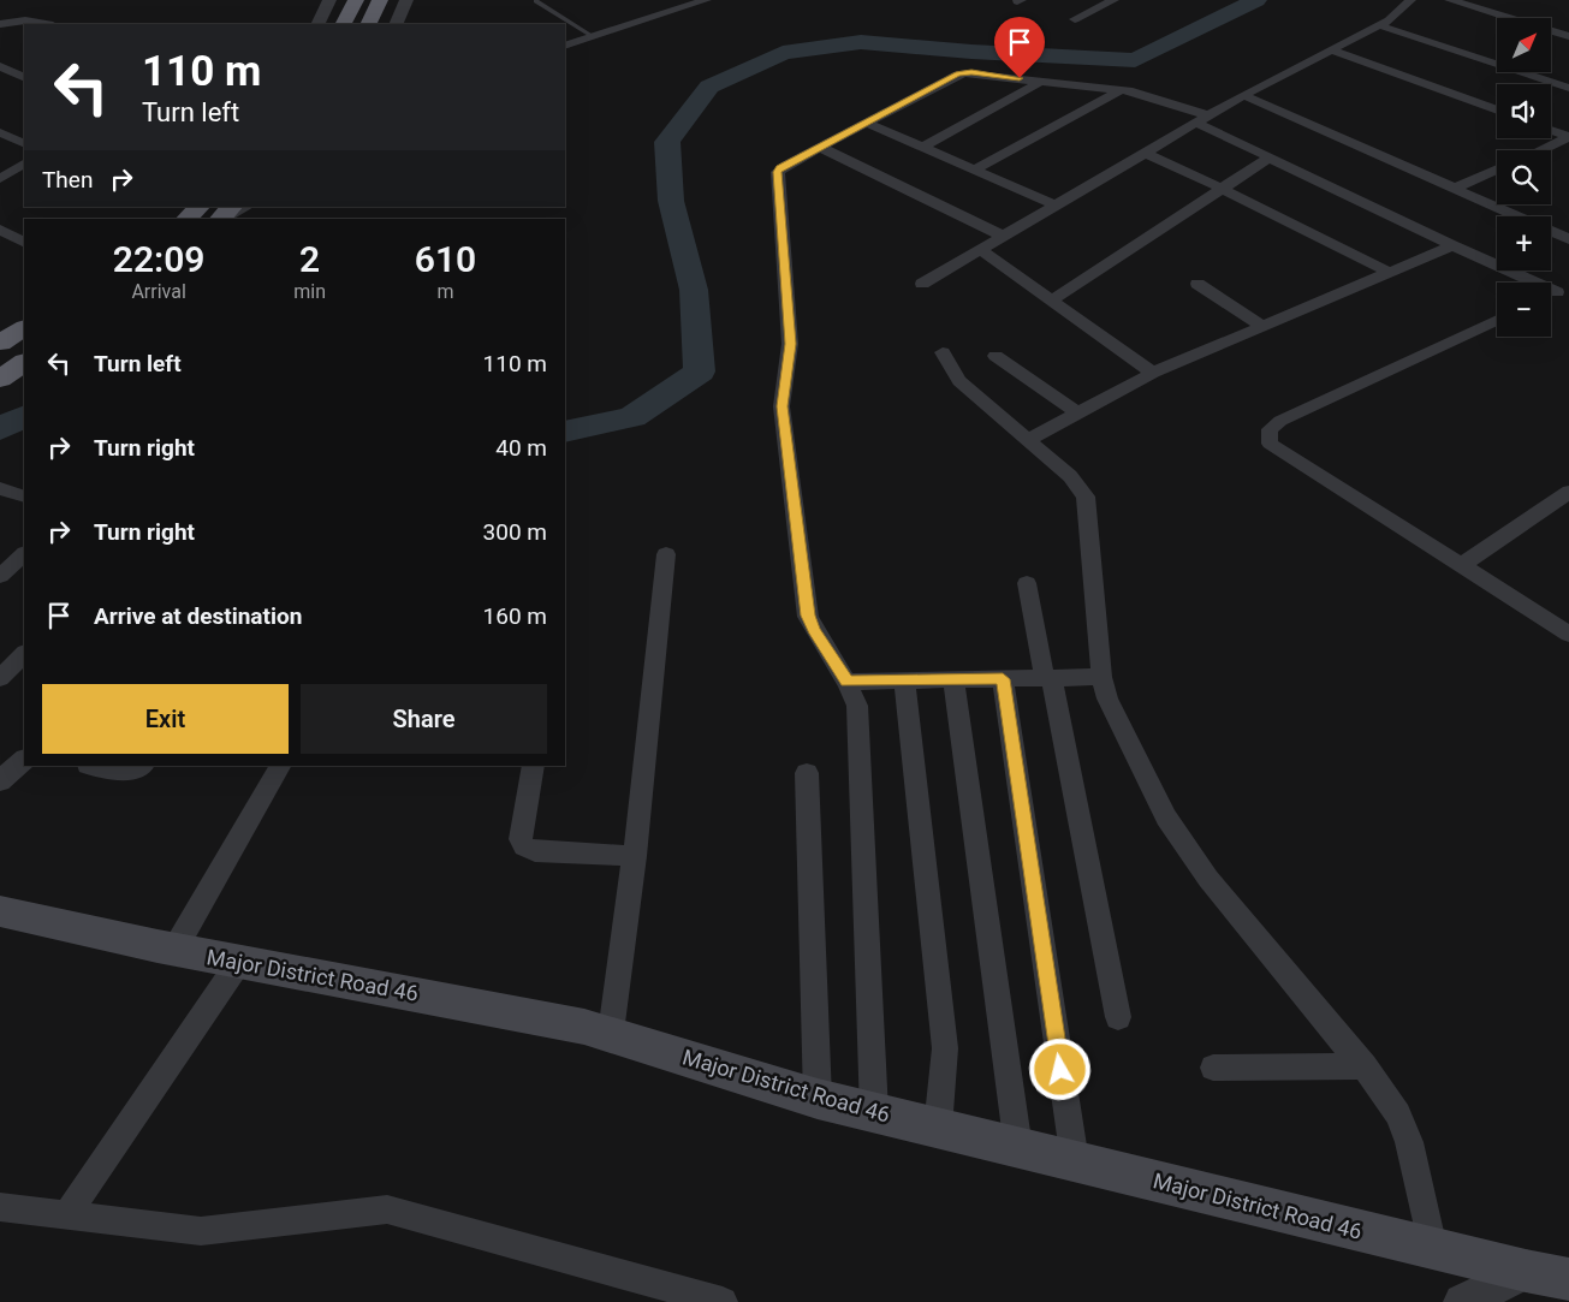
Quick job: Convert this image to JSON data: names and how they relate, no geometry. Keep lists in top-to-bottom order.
{
  "streets": {
    "main road": ["Major District Road 46"]
  },
  "north": "top right",
  "page": {
    "map_buttons": ["+", "−"],
    "turn": ["110 m", "Turn left"],
    "then": "Then",
    "eta": [
      "22:09",
      "Arrival",
      "2",
      "min",
      "610",
      "m"
    ],
    "list": [
      {
        "name": "Turn left",
        "value": "110 m"
      },
      {
        "name": "Turn right",
        "value": "40 m"
      },
      {
        "name": "Turn right",
        "value": "300 m"
      },
      {
        "name": "Arrive at destination",
        "value": "160 m"
      }
    ],
    "buttons": ["Exit", "Share"]
  }
}
